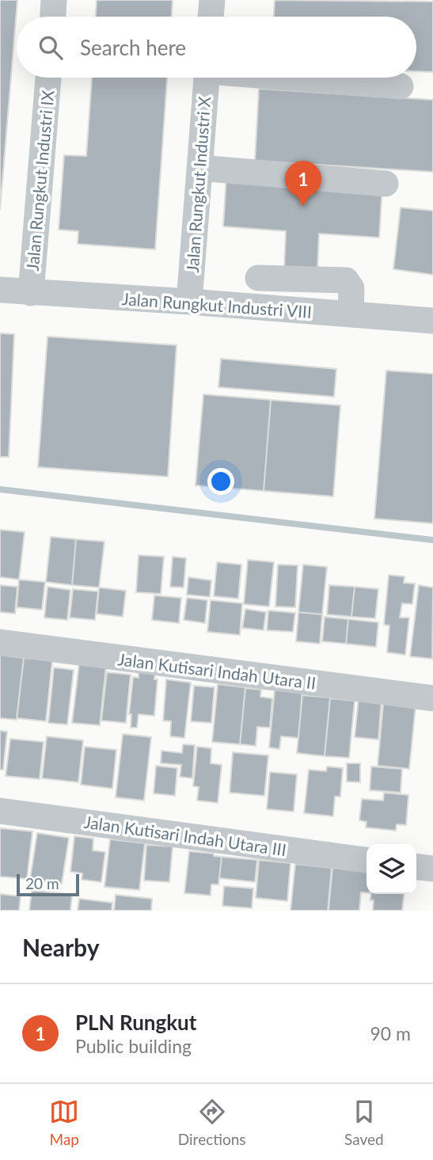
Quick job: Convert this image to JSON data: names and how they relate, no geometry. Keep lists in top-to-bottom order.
{
  "streets": {
    "street": [
      "Jalan Rungkut Industri IX",
      "Jalan Rungkut Industri X",
      "Jalan Rungkut Industri VIII",
      "Jalan Kutisari Indah Utara II",
      "Jalan Kutisari Indah Utara III"
    ]
  },
  "crossings": [
    ["Jalan Rungkut Industri IX", "Jalan Rungkut Industri VIII"],
    ["Jalan Rungkut Industri X", "Jalan Rungkut Industri VIII"]
  ],
  "scale_bar": "20 m",
  "page": {
    "search": "Search here",
    "pins": "1",
    "scale": "20 m",
    "heading": "Nearby",
    "list": [
      {
        "mark": "1",
        "name": "PLN Rungkut",
        "note": "Public building",
        "value": "90 m"
      }
    ],
    "nav": ["Map", "Directions", "Saved"]
  }
}
